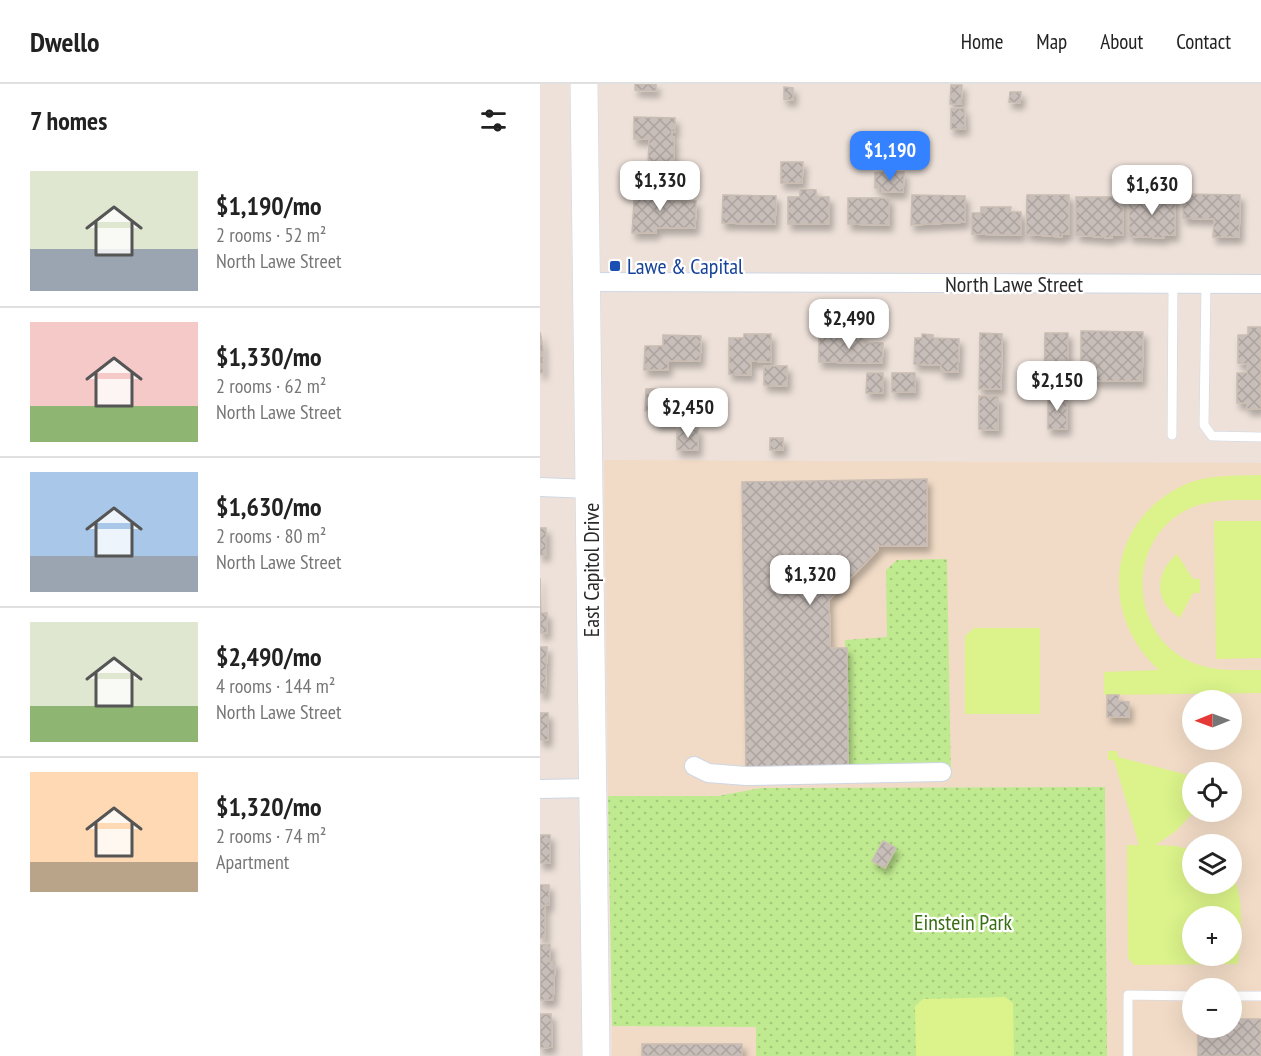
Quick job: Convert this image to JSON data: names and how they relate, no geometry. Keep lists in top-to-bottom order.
{
  "streets": {
    "street": ["North Lawe Street", "East Capitol Drive"]
  },
  "crossings": [
    ["North Lawe Street", "East Capitol Drive"]
  ],
  "parks": ["Einstein Park"],
  "places": {
    "transit": ["Lawe & Capital"]
  },
  "north": "left",
  "page": {
    "header": "Dwello",
    "nav": [
      "Home",
      "Map",
      "About",
      "Contact"
    ],
    "heading": "7 homes",
    "price": [
      "$1,190",
      "$1,330",
      "$1,630",
      "$2,490",
      "$2,150",
      "$2,450",
      "$1,320"
    ],
    "list": [
      {
        "name": "$1,190/mo",
        "note": "2 rooms · 52 m² · North Lawe Street"
      },
      {
        "name": "$1,330/mo",
        "note": "2 rooms · 62 m² · North Lawe Street"
      },
      {
        "name": "$1,630/mo",
        "note": "2 rooms · 80 m² · North Lawe Street"
      },
      {
        "name": "$2,490/mo",
        "note": "4 rooms · 144 m² · North Lawe Street"
      },
      {
        "name": "$1,320/mo",
        "note": "2 rooms · 74 m² · Apartment"
      }
    ],
    "map_buttons": ["+", "−"]
  }
}
